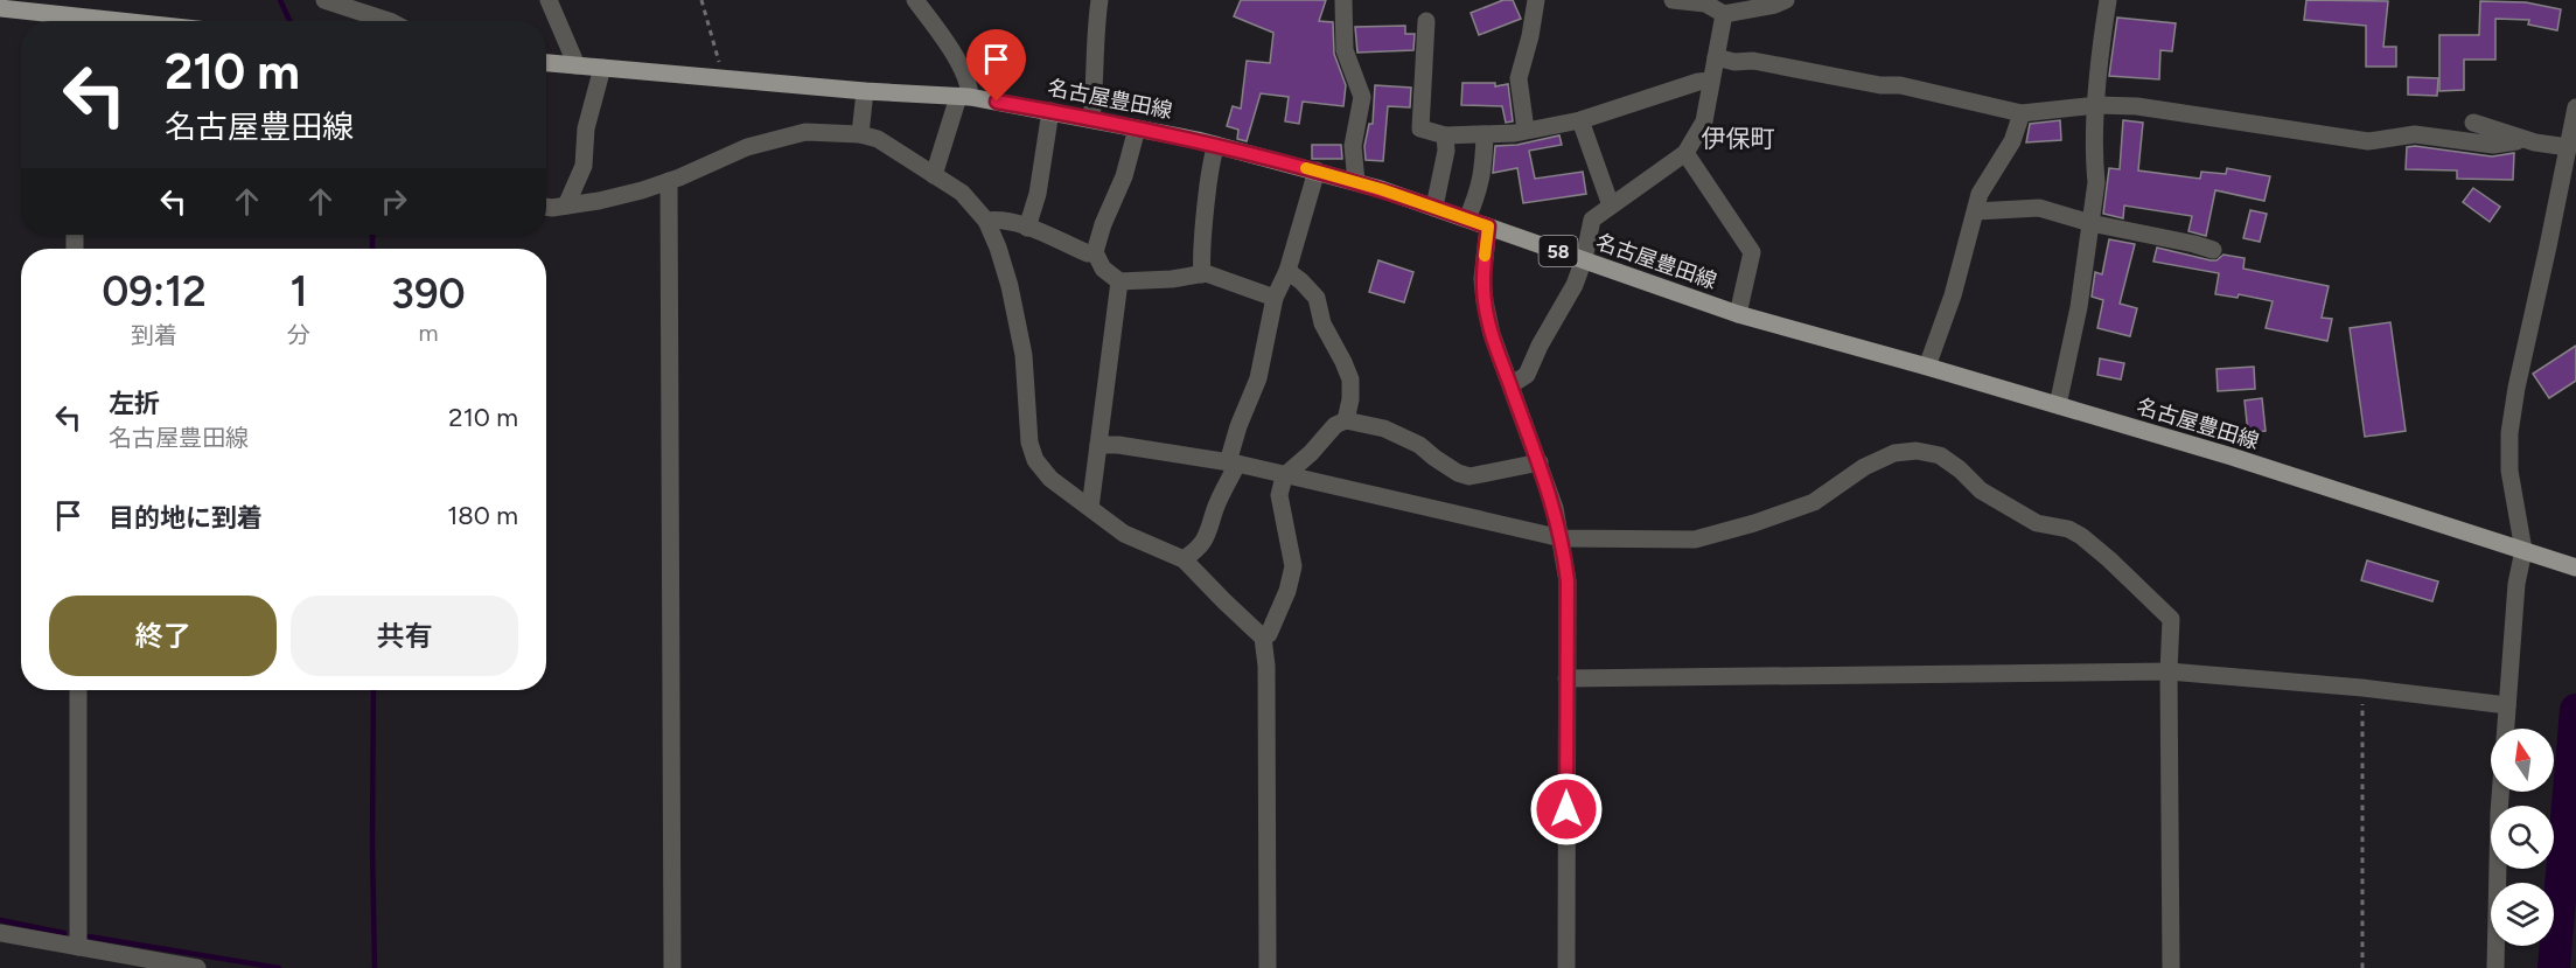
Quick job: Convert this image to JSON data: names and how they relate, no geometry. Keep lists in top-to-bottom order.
{
  "streets": {
    "main road": ["名古屋豊田線", "58"]
  },
  "districts": ["伊保町"],
  "north": "top",
  "page": {
    "turn": ["210 m", "名古屋豊田線"],
    "eta": [
      "09:12",
      "到着",
      "1",
      "分",
      "390",
      "m"
    ],
    "list": [
      {
        "name": "左折",
        "note": "名古屋豊田線",
        "value": "210 m"
      },
      {
        "name": "目的地に到着",
        "value": "180 m"
      }
    ],
    "buttons": ["終了", "共有"]
  }
}
